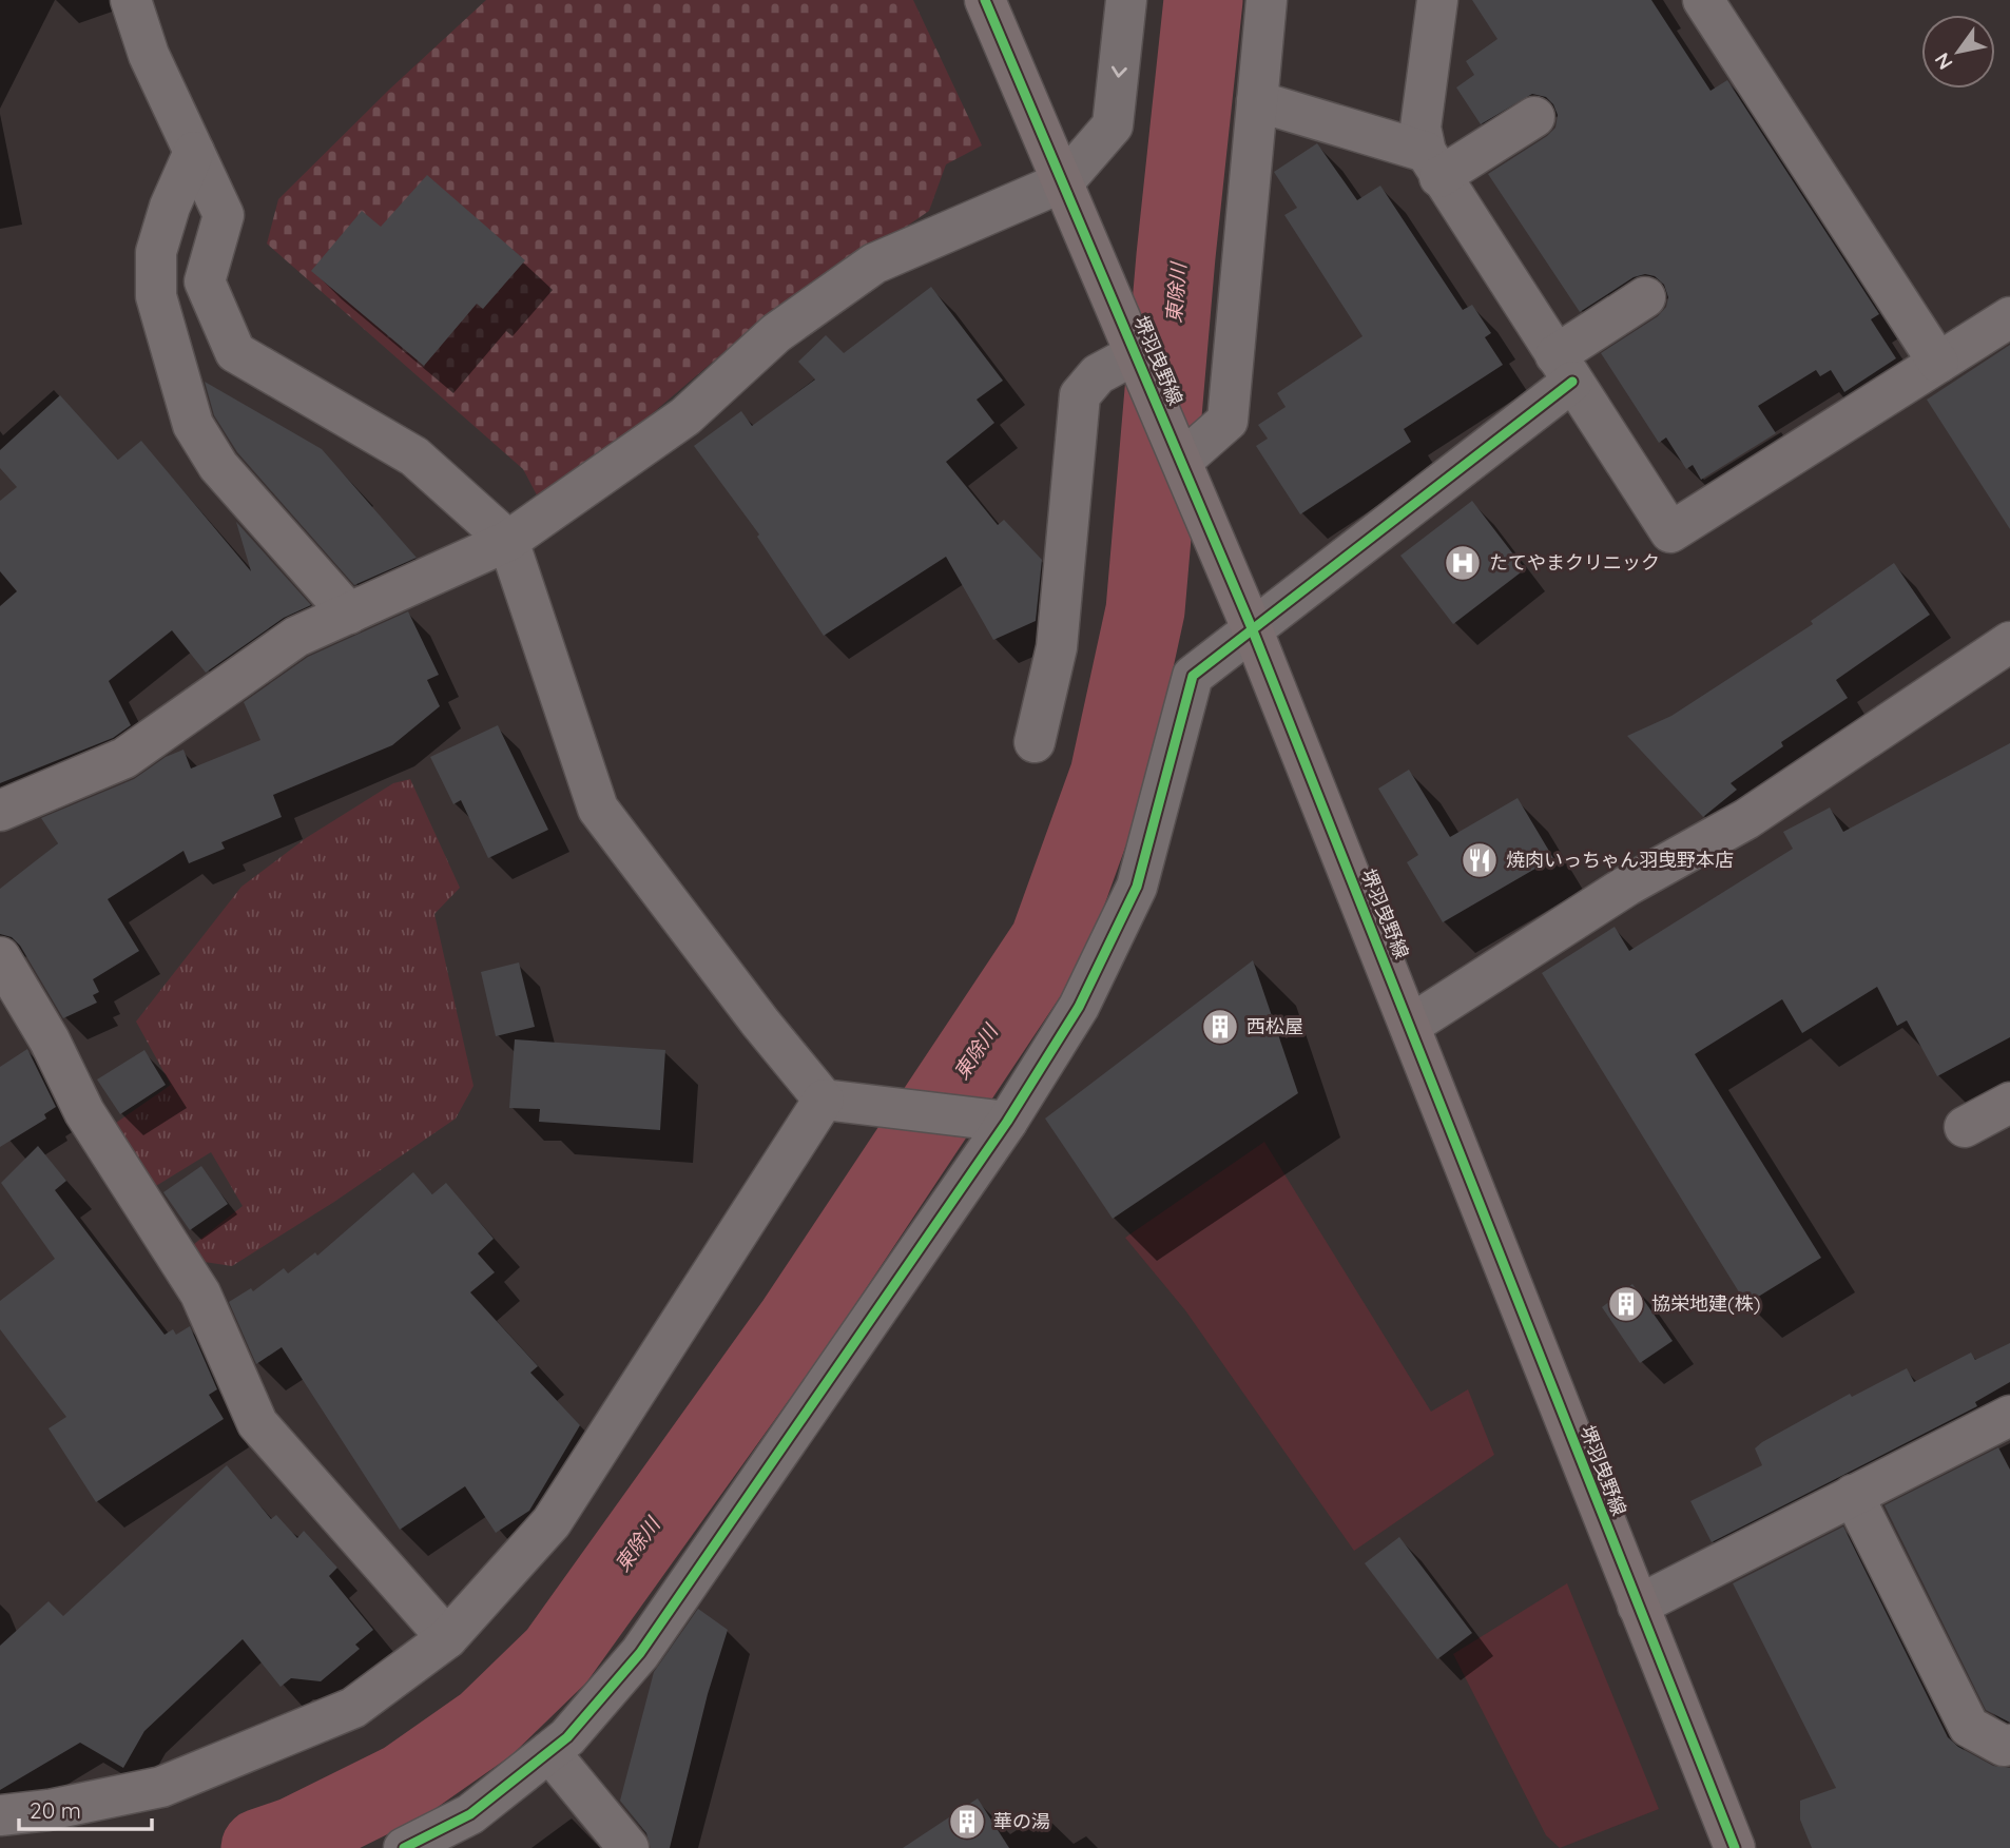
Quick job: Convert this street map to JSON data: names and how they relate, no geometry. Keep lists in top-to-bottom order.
{
  "streets": {
    "main road": ["堺羽曳野線"]
  },
  "water": ["東除川"],
  "places": {
    "hospital": ["たてやまクリニック"],
    "restaurant": ["焼肉いっちゃん羽曳野本店"],
    "building": ["西松屋", "協栄地建(株)", "華の湯"]
  },
  "scale_bar": "20 m",
  "north": "bottom left"
}
